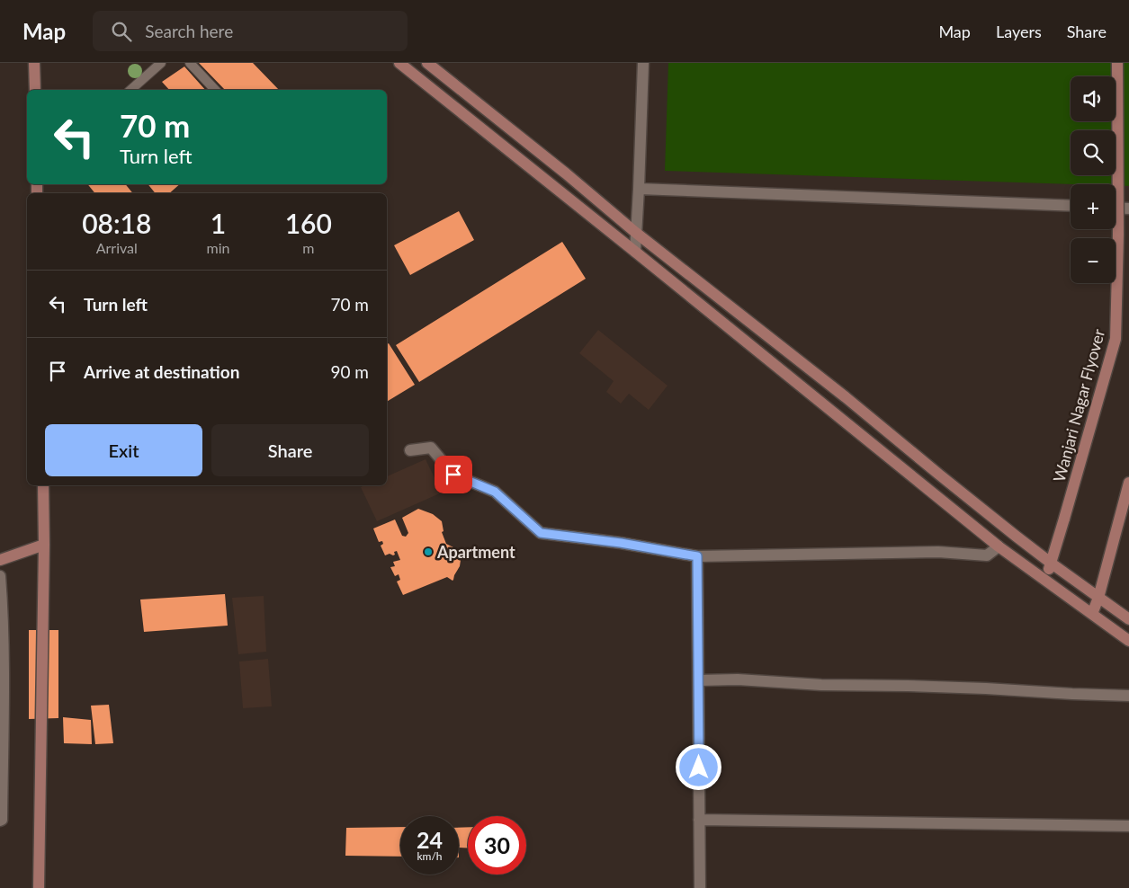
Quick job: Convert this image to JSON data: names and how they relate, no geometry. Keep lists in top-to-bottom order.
{
  "streets": {
    "main road": ["Wanjari Nagar Flyover"]
  },
  "places": ["Apartment"],
  "page": {
    "header": "Map",
    "search": "Search here",
    "nav": ["Map", "Layers", "Share"],
    "map_buttons": ["+", "−"],
    "turn": ["70 m", "Turn left"],
    "eta": [
      "08:18",
      "Arrival",
      "1",
      "min",
      "160",
      "m"
    ],
    "list": [
      {
        "name": "Turn left",
        "value": "70 m"
      },
      {
        "name": "Arrive at destination",
        "value": "90 m"
      }
    ],
    "buttons": ["Exit", "Share"],
    "speed": "24 km/h",
    "limit": "30"
  }
}
